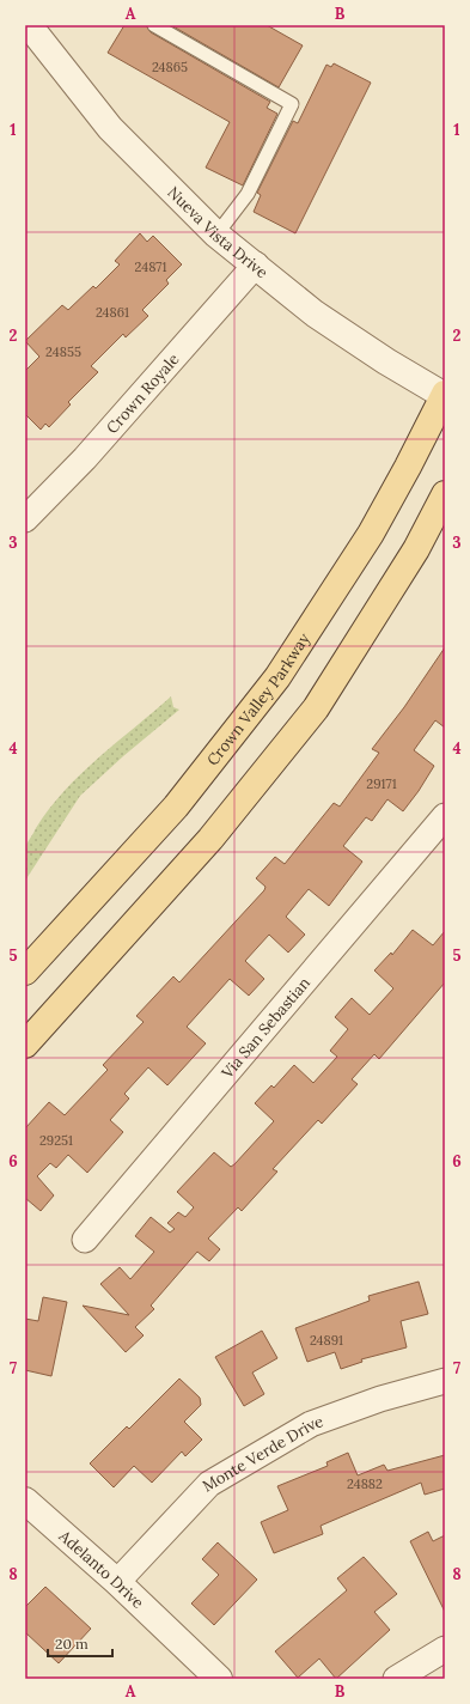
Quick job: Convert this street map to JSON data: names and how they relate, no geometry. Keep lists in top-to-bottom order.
{
  "streets": {
    "main road": ["Crown Valley Parkway"],
    "street": [
      "Nueva Vista Drive",
      "Crown Royale",
      "Via San Sebastian",
      "Monte Verde Drive",
      "Adelanto Drive"
    ]
  },
  "crossings": [
    ["Nueva Vista Drive", "Crown Royale"],
    ["Nueva Vista Drive", "Crown Valley Parkway"],
    ["Monte Verde Drive", "Adelanto Drive"]
  ],
  "house_numbers": [
    "24865",
    "24871",
    "24861",
    "24855",
    "29171",
    "29251",
    "24891",
    "24882"
  ],
  "scale_bar": "20 m",
  "grid": {
    "columns": ["A", "B"],
    "rows": [
      "1",
      "2",
      "3",
      "4",
      "5",
      "6",
      "7",
      "8"
    ]
  }
}
